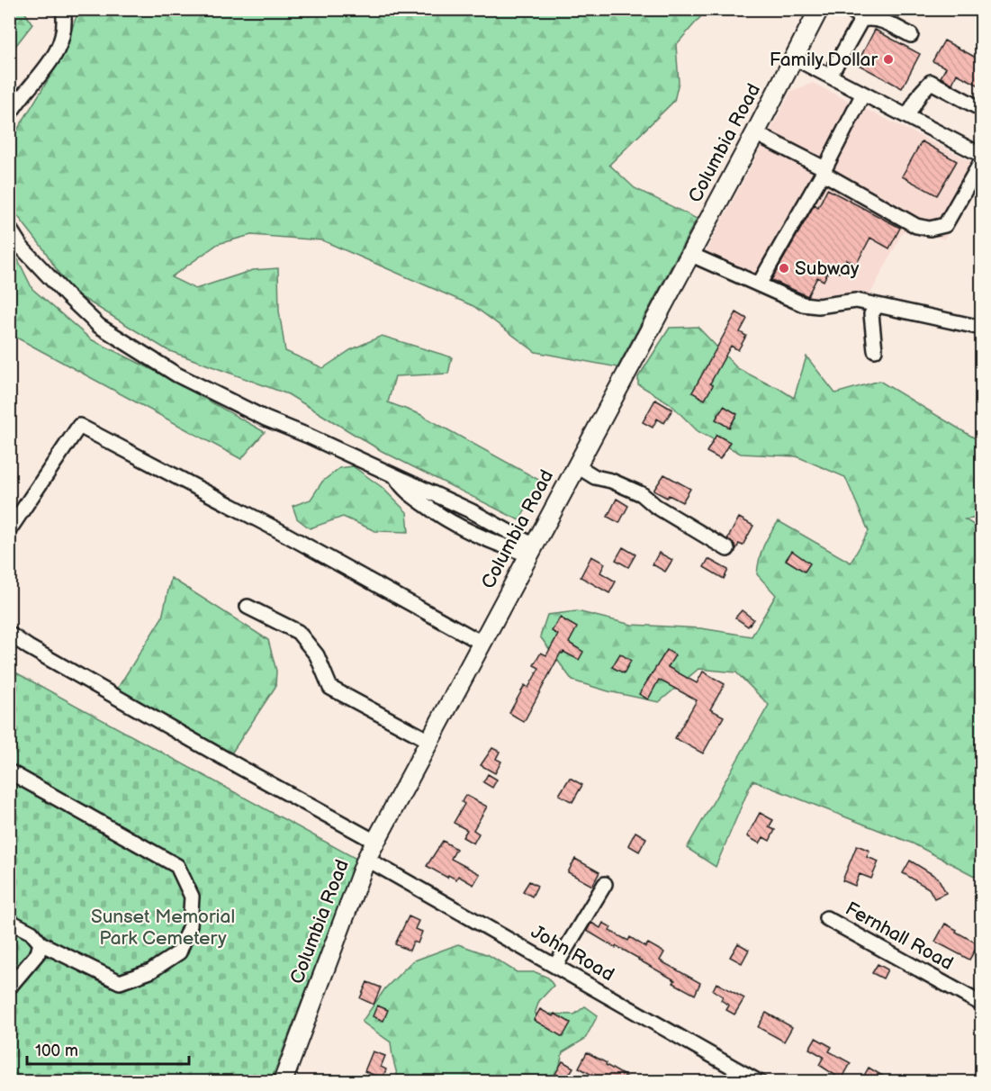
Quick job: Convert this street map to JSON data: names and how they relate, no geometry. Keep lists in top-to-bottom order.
{
  "streets": {
    "main road": ["Columbia Road"],
    "street": ["Fernhall Road", "John Road"]
  },
  "crossings": [
    ["Columbia Road", "John Road"]
  ],
  "parks": ["Sunset Memorial Park Cemetery"],
  "places": ["Family Dollar", "Subway"],
  "scale_bar": "100 m"
}
